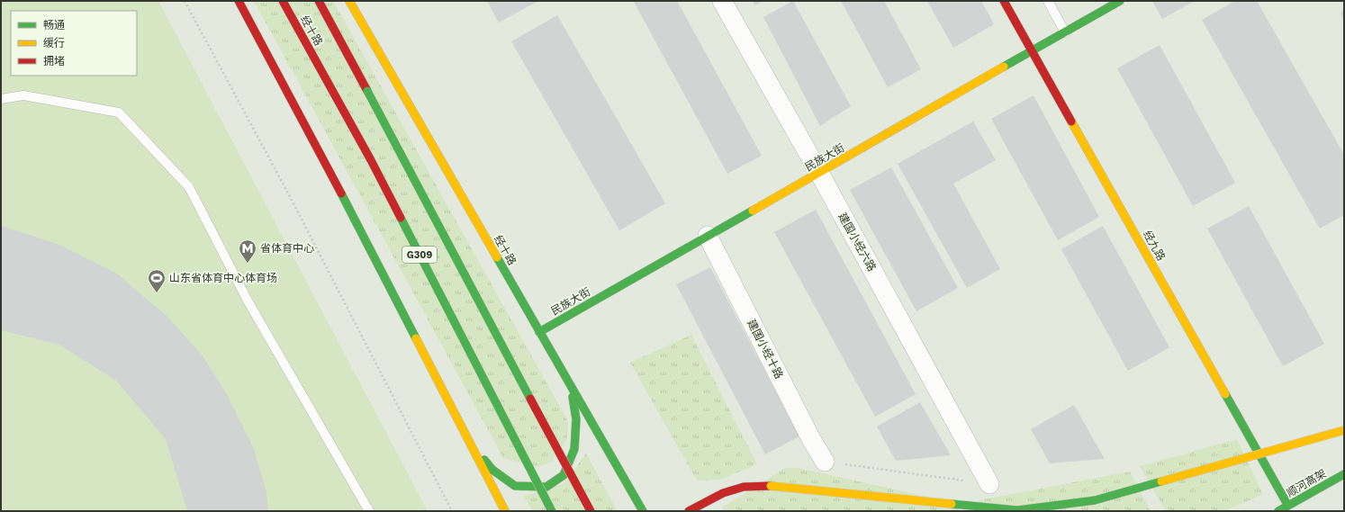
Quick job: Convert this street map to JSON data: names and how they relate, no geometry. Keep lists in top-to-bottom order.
{
  "streets": {
    "main road": [
      "经十路",
      "民族大街",
      "经九路",
      "G309",
      "顺河高架"
    ],
    "street": ["建国小经六路", "建国小经十路"]
  },
  "crossings": [
    ["经十路", "民族大街"],
    ["民族大街", "建国小经六路"],
    ["民族大街", "经九路"],
    ["民族大街", "建国小经十路"]
  ],
  "places": {
    "metro station": ["省体育中心"],
    "sports": ["山东省体育中心体育场"]
  },
  "legend": ["畅通", "缓行", "拥堵"]
}
